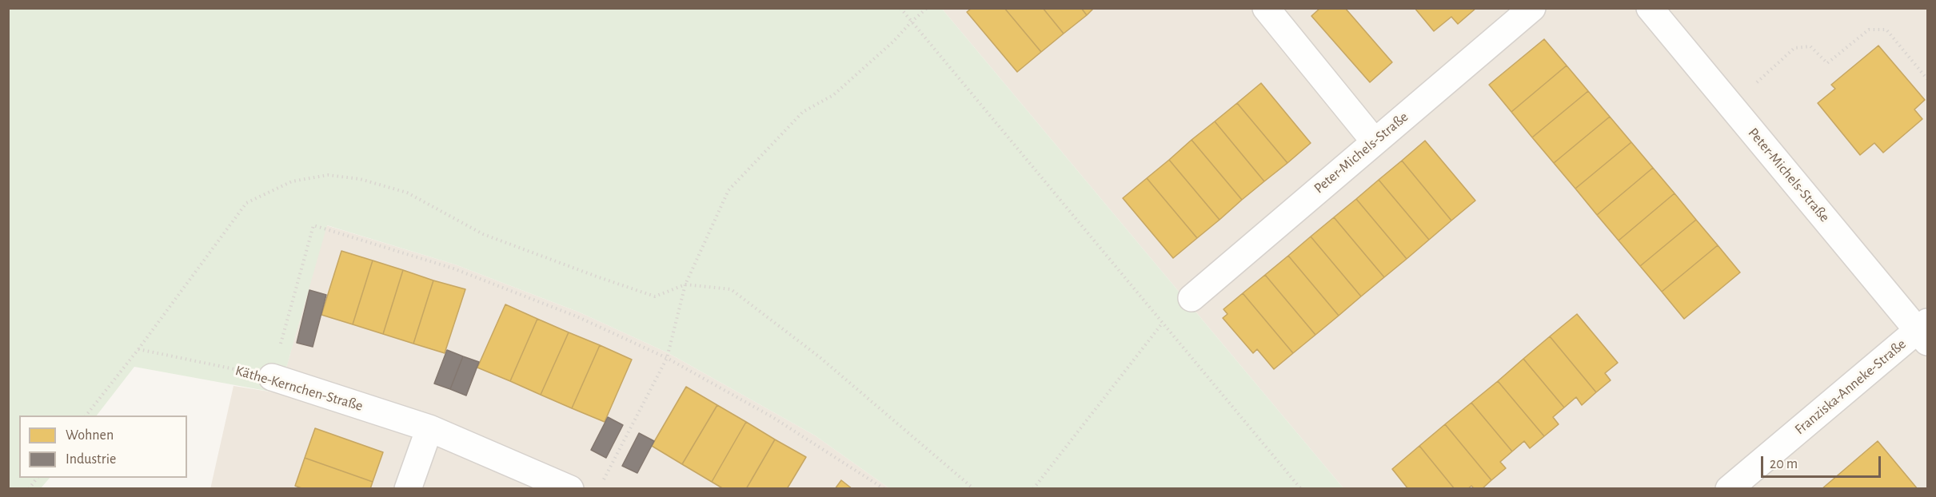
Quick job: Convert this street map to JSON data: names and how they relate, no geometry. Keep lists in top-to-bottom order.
{
  "streets": {
    "street": ["Peter-Michels-Straße", "Franziska-Anneke-Straße", "Käthe-Kernchen-Straße"]
  },
  "crossings": [
    ["Peter-Michels-Straße", "Franziska-Anneke-Straße"]
  ],
  "legend": ["Wohnen", "Industrie"],
  "scale_bar": "20 m"
}
